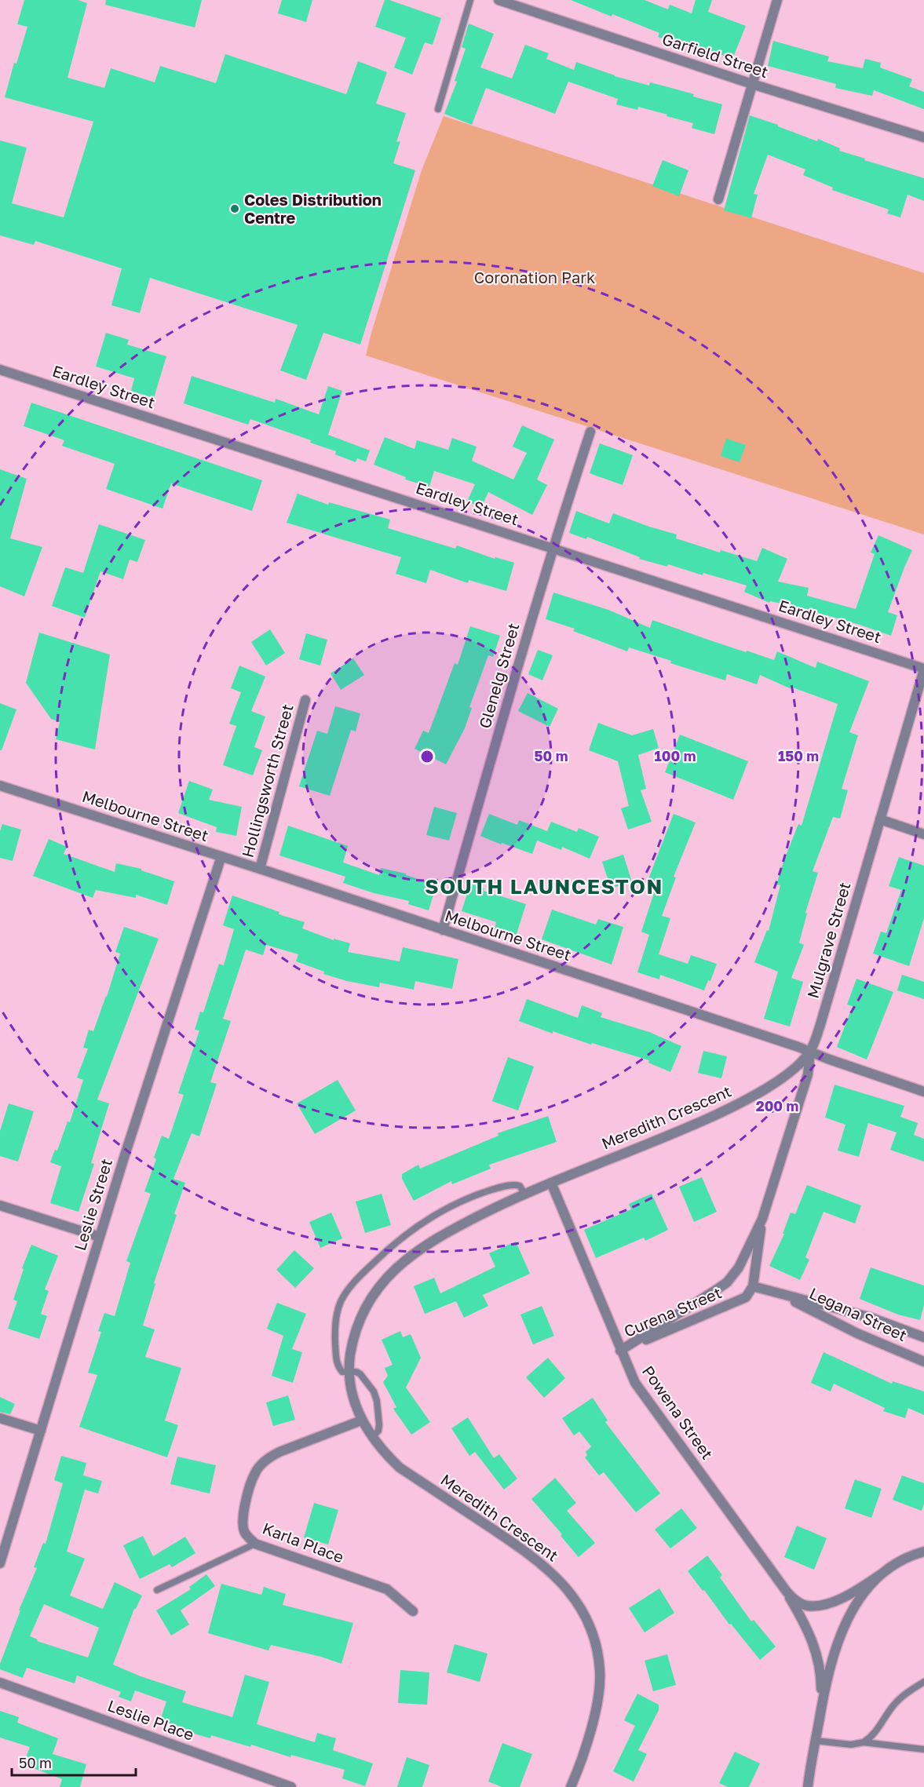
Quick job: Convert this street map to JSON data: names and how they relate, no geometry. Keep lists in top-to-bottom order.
{
  "streets": {
    "street": [
      "Garfield Street",
      "Eardley Street",
      "Glenelg Street",
      "Hollingsworth Street",
      "Melbourne Street",
      "Mulgrave Street",
      "Meredith Crescent",
      "Leslie Street",
      "Curena Street",
      "Legana Street",
      "Powena Street",
      "Karla Place",
      "Leslie Place"
    ]
  },
  "crossings": [
    ["Eardley Street", "Glenelg Street"],
    ["Eardley Street", "Mulgrave Street"],
    ["Glenelg Street", "Melbourne Street"],
    ["Hollingsworth Street", "Melbourne Street"],
    ["Melbourne Street", "Mulgrave Street"],
    ["Melbourne Street", "Meredith Crescent"],
    ["Melbourne Street", "Leslie Street"],
    ["Mulgrave Street", "Meredith Crescent"],
    ["Mulgrave Street", "Curena Street"],
    ["Mulgrave Street", "Legana Street"],
    ["Meredith Crescent", "Powena Street"],
    ["Meredith Crescent", "Karla Place"],
    ["Curena Street", "Legana Street"],
    ["Curena Street", "Powena Street"]
  ],
  "districts": ["SOUTH LAUNCESTON"],
  "parks": ["Coronation Park"],
  "places": ["Coles Distribution Centre"],
  "scale_bar": "50 m",
  "rings": [
    "50 m",
    "100 m",
    "150 m",
    "200 m"
  ]
}
